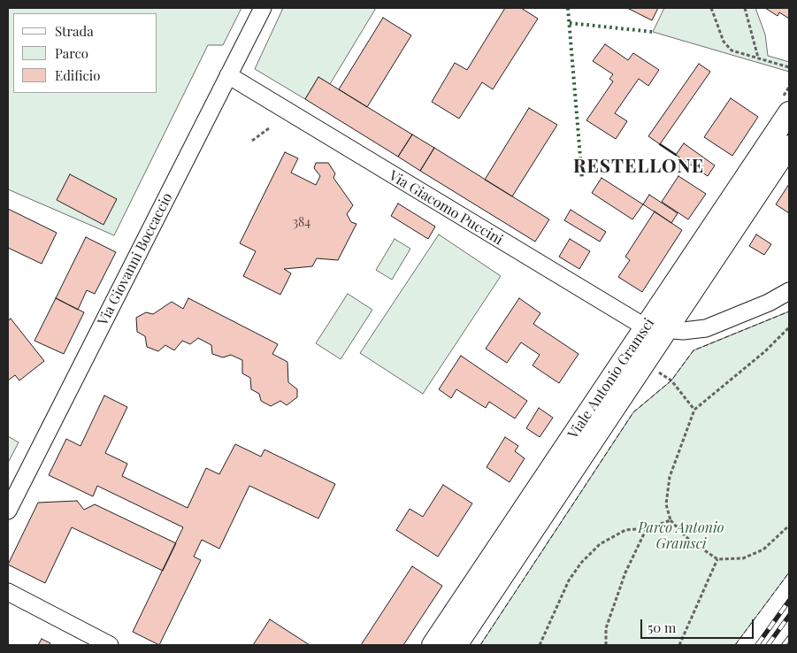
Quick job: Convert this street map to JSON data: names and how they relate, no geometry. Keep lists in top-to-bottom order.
{
  "streets": {
    "main road": ["Viale Antonio Gramsci"],
    "street": ["Via Giacomo Puccini", "Via Giovanni Boccaccio"]
  },
  "crossings": [
    ["Via Giacomo Puccini", "Via Giovanni Boccaccio"],
    ["Via Giacomo Puccini", "Viale Antonio Gramsci"]
  ],
  "districts": ["RESTELLONE"],
  "parks": ["Parco Antonio Gramsci"],
  "house_numbers": ["384"],
  "legend": ["Strada", "Parco", "Edificio"],
  "scale_bar": "50 m"
}
